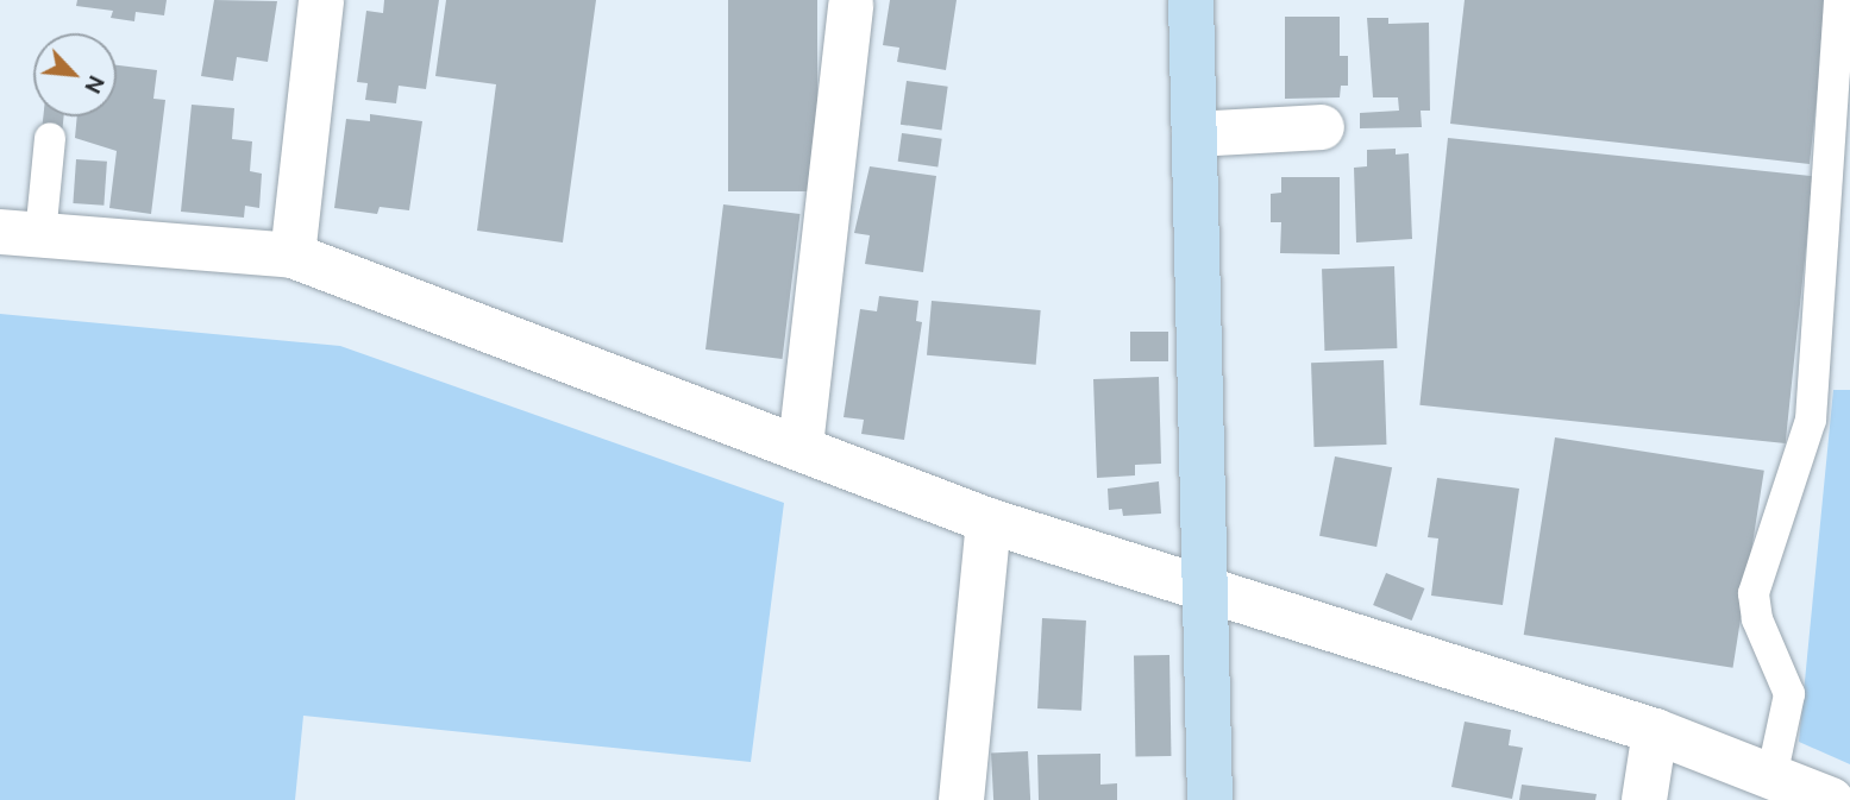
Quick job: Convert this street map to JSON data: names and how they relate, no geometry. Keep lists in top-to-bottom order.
{
  "north": "bottom right"
}
